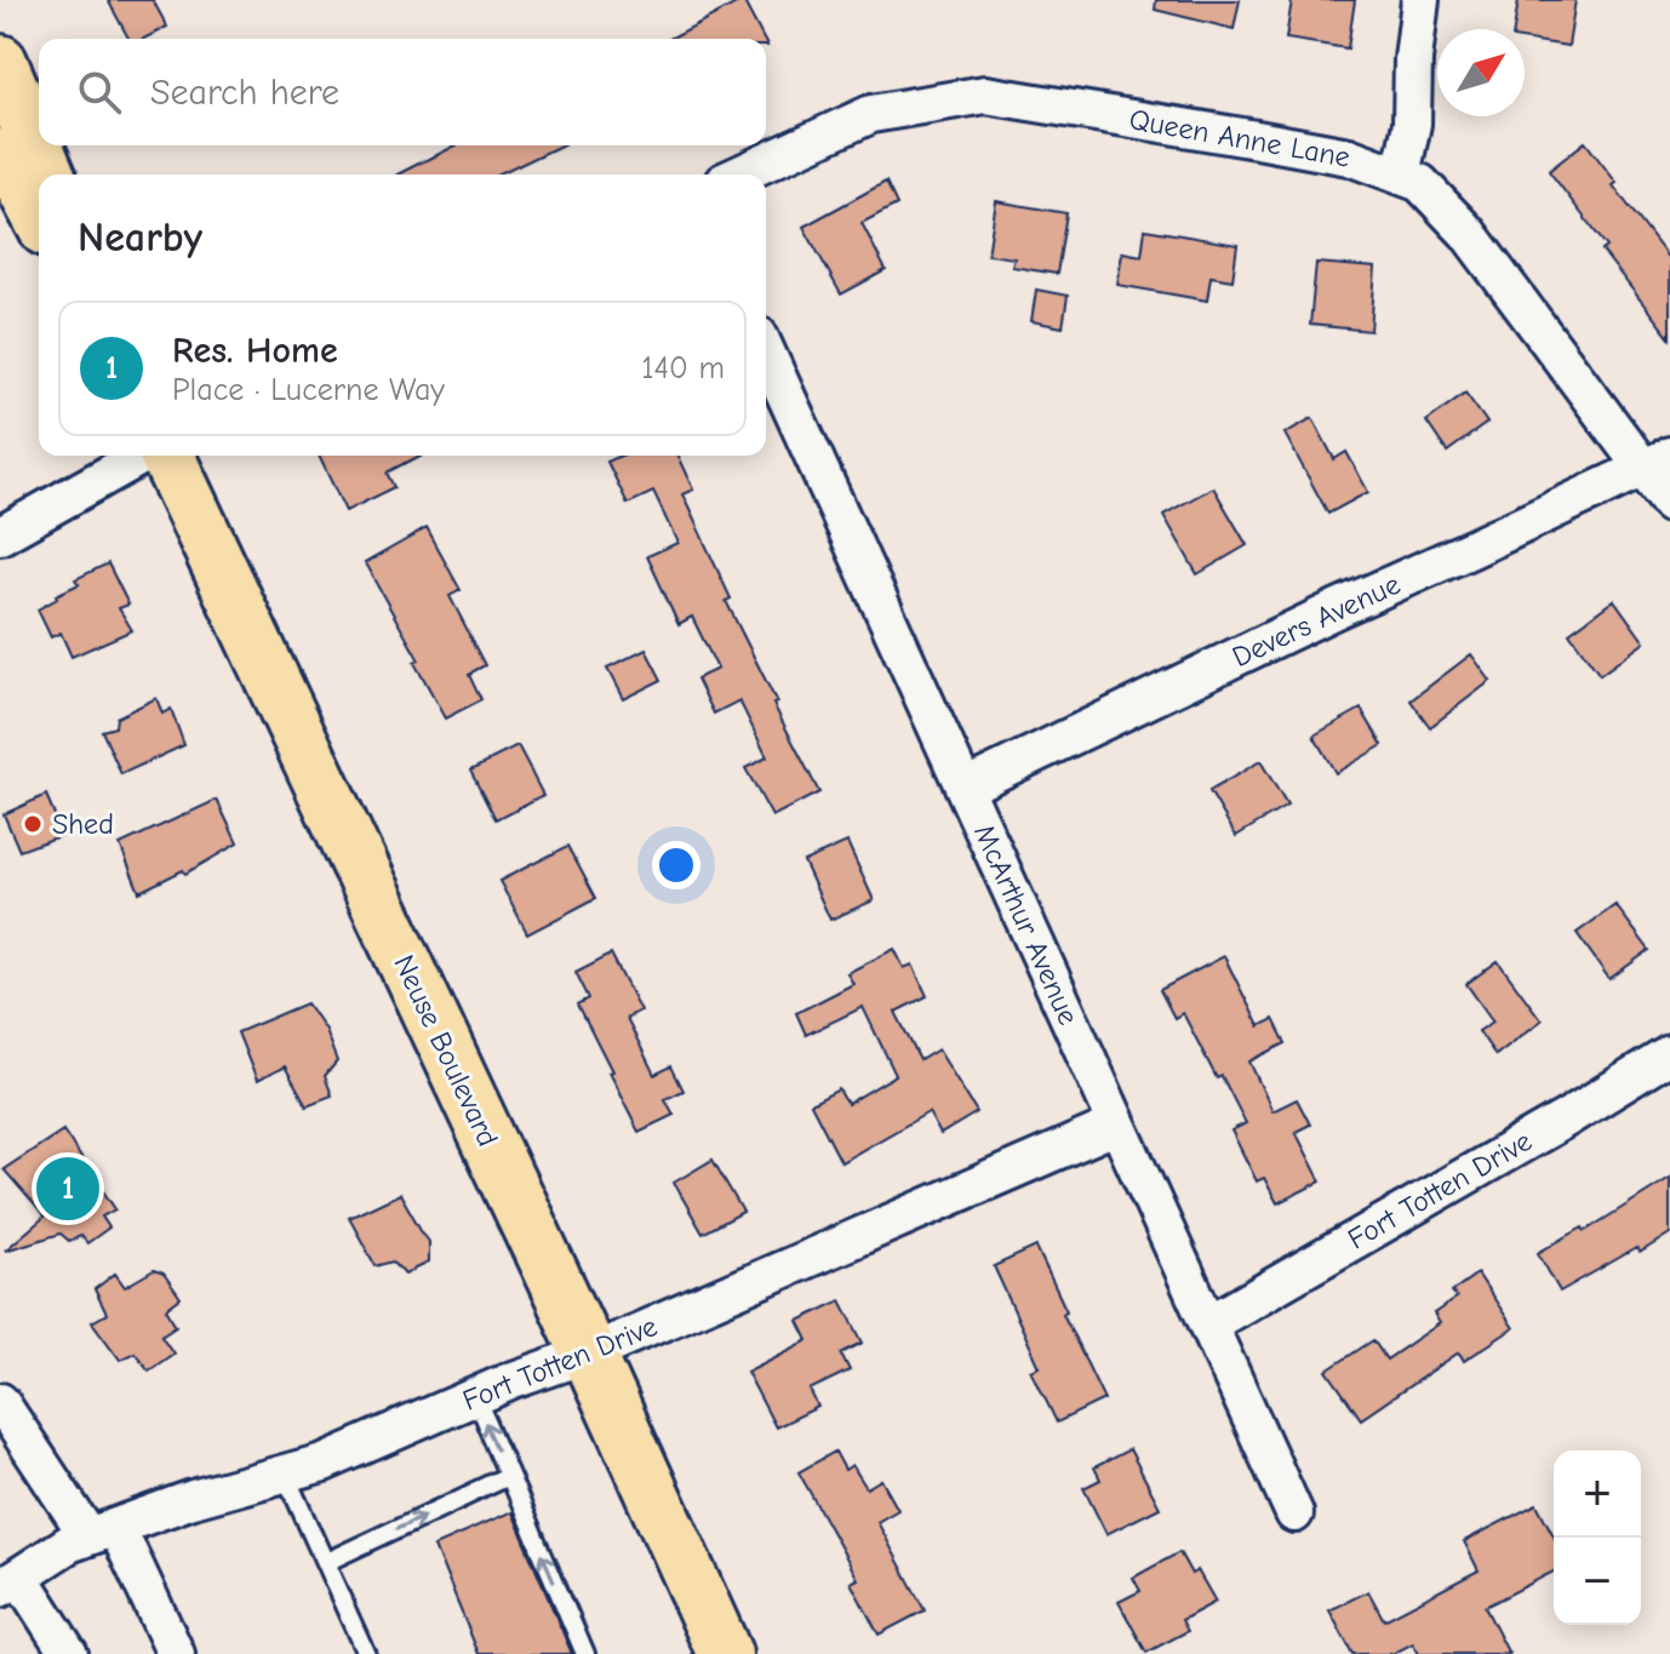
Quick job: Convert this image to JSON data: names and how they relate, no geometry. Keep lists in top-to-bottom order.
{
  "streets": {
    "main road": ["Neuse Boulevard"],
    "street": [
      "Queen Anne Lane",
      "Devers Avenue",
      "McArthur Avenue",
      "Fort Totten Drive"
    ]
  },
  "crossings": [
    ["Queen Anne Lane", "Devers Avenue"],
    ["Devers Avenue", "McArthur Avenue"],
    ["McArthur Avenue", "Fort Totten Drive"],
    ["Neuse Boulevard", "Fort Totten Drive"]
  ],
  "places": ["Shed"],
  "north": "top right",
  "page": {
    "search": "Search here",
    "heading": "Nearby",
    "list": [
      {
        "mark": "1",
        "name": "Res. Home",
        "note": "Place · Lucerne Way",
        "value": "140 m"
      }
    ],
    "pins": "1",
    "map_buttons": ["+", "−"]
  }
}
